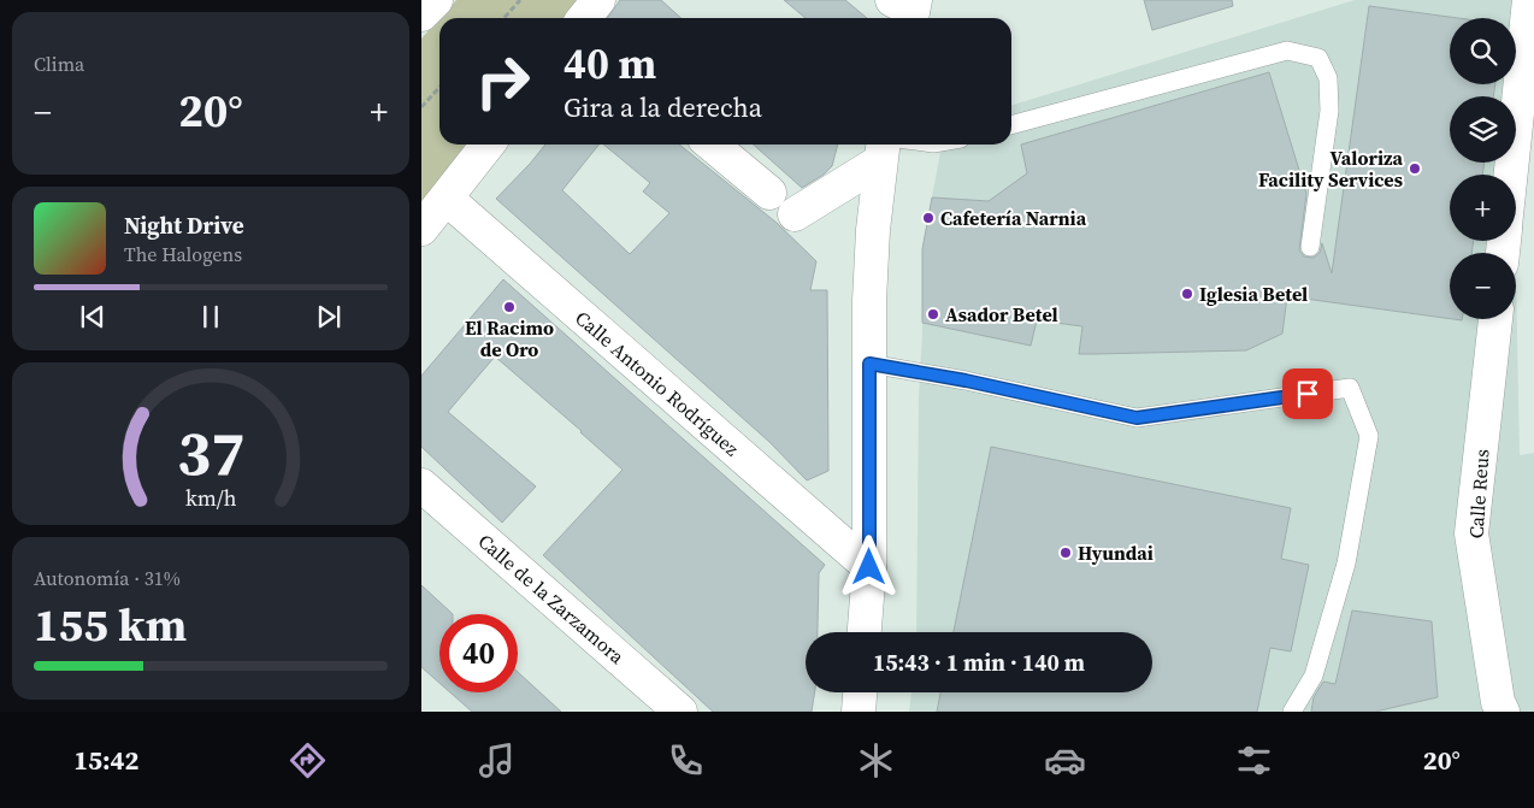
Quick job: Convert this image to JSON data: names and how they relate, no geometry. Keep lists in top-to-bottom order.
{
  "streets": {
    "street": ["Calle Antonio Rodríguez", "Calle Reus", "Calle de la Zarzamora"]
  },
  "places": [
    "Valoriza Facility Services",
    "Cafetería Narnia",
    "Iglesia Betel",
    "El Racimo de Oro",
    "Asador Betel",
    "Hyundai"
  ],
  "page": {
    "tile": [
      "Clima",
      ["Autonomía · 31%", "155 km"]
    ],
    "map_buttons": ["+", "−"],
    "turn": ["40 m", "Gira a la derecha"],
    "heat": ["−", "20°", "+"],
    "song": ["Night Drive", "The Halogens"],
    "limit": "40",
    "trip": "15:43 · 1 min · 140 m",
    "tabs": ["15:42", "20°"],
    "gauge": ["37", "km/h"]
  }
}
